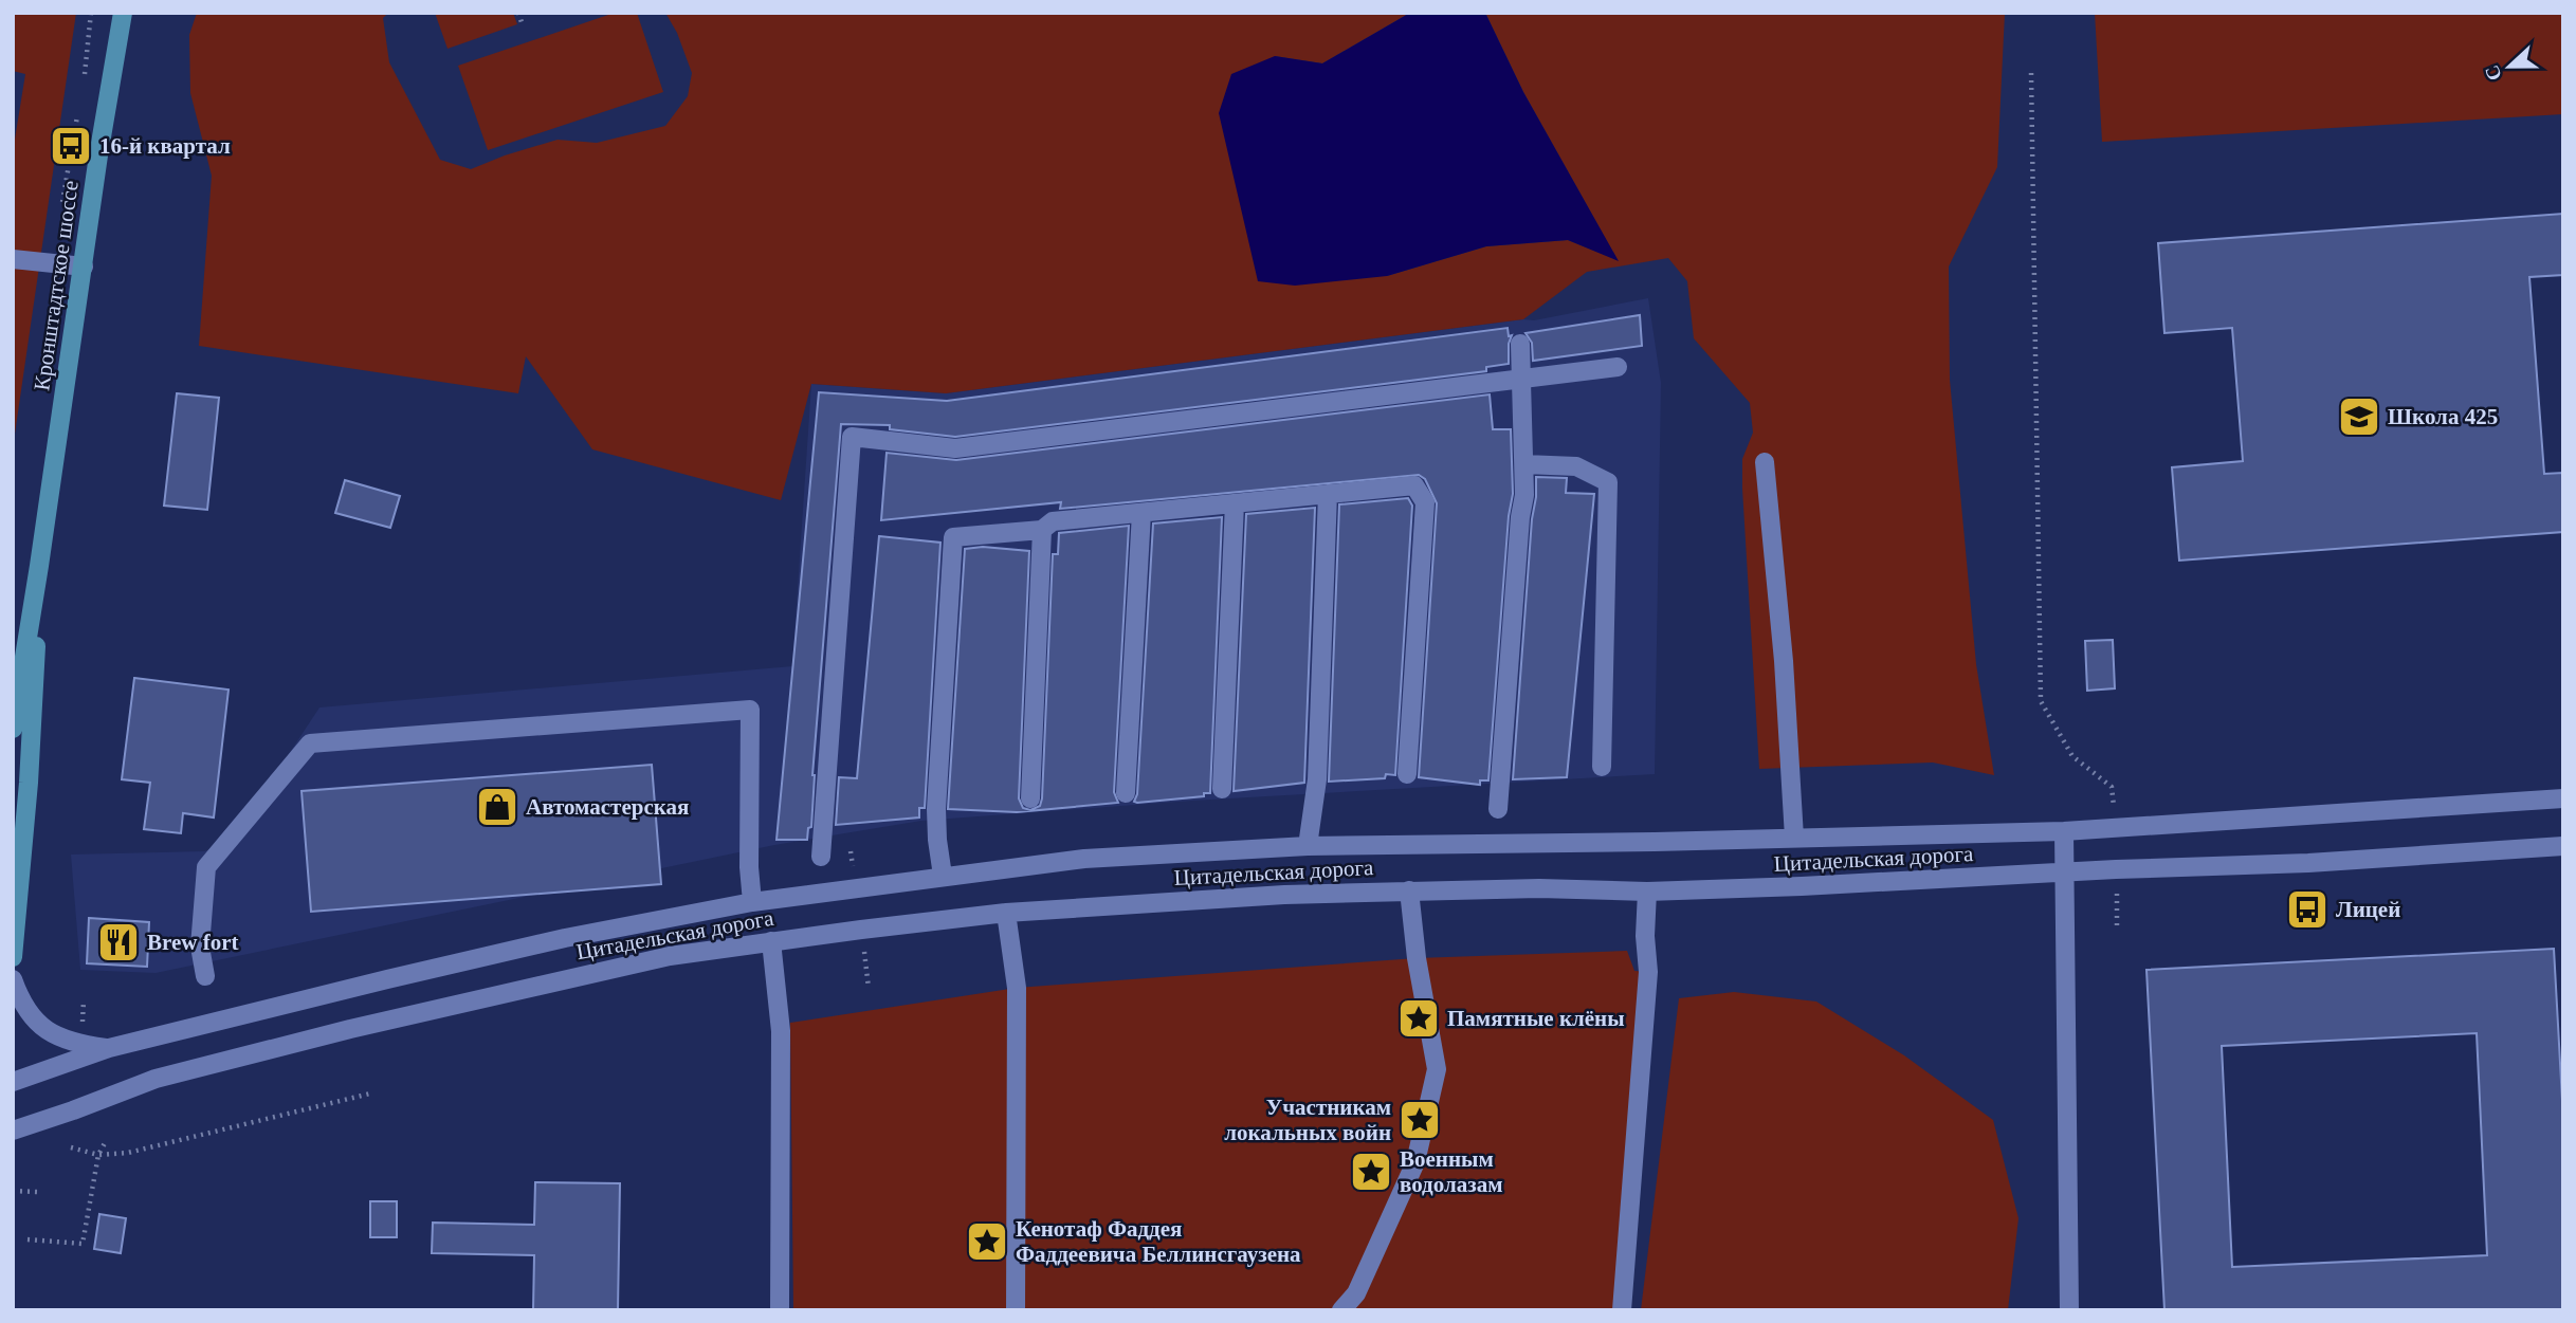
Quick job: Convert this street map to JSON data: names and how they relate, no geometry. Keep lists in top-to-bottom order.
{
  "streets": {
    "main road": ["Кронштадтское шоссе"],
    "street": ["Цитадельская дорога"]
  },
  "places": {
    "bus stop": ["16-й квартал", "Лицей"],
    "school or university": ["Школа 425"],
    "shop": ["Автомастерская"],
    "restaurant": ["Brew fort"],
    "place": [
      "Памятные клёны",
      "Участникам локальных войн",
      "Военным водолазам",
      "Кенотаф Фаддея Фаддеевича Беллинсгаузена"
    ]
  },
  "north": "left"
}
